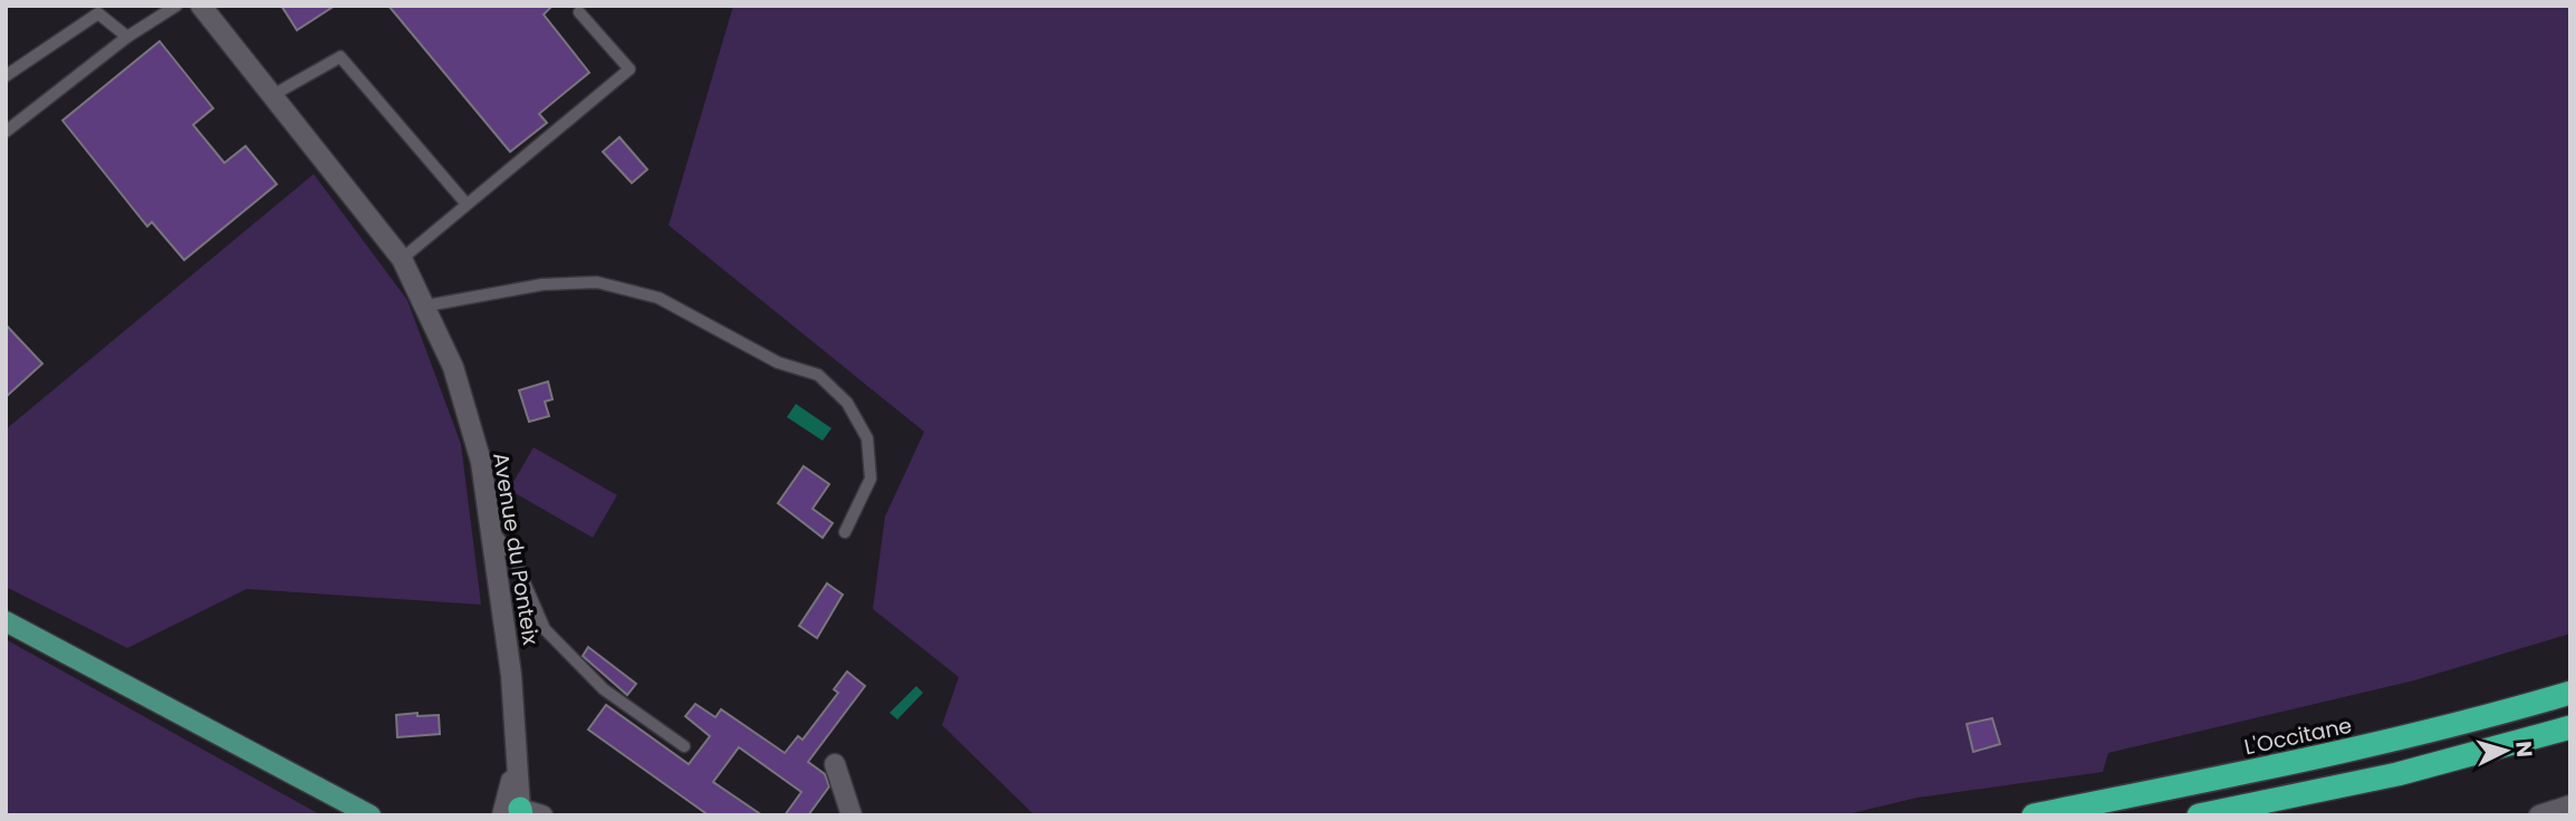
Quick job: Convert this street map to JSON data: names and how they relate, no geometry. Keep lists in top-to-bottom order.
{
  "streets": {
    "highway": ["L'Occitane"],
    "street": ["Avenue du Ponteix"]
  },
  "north": "right"
}
